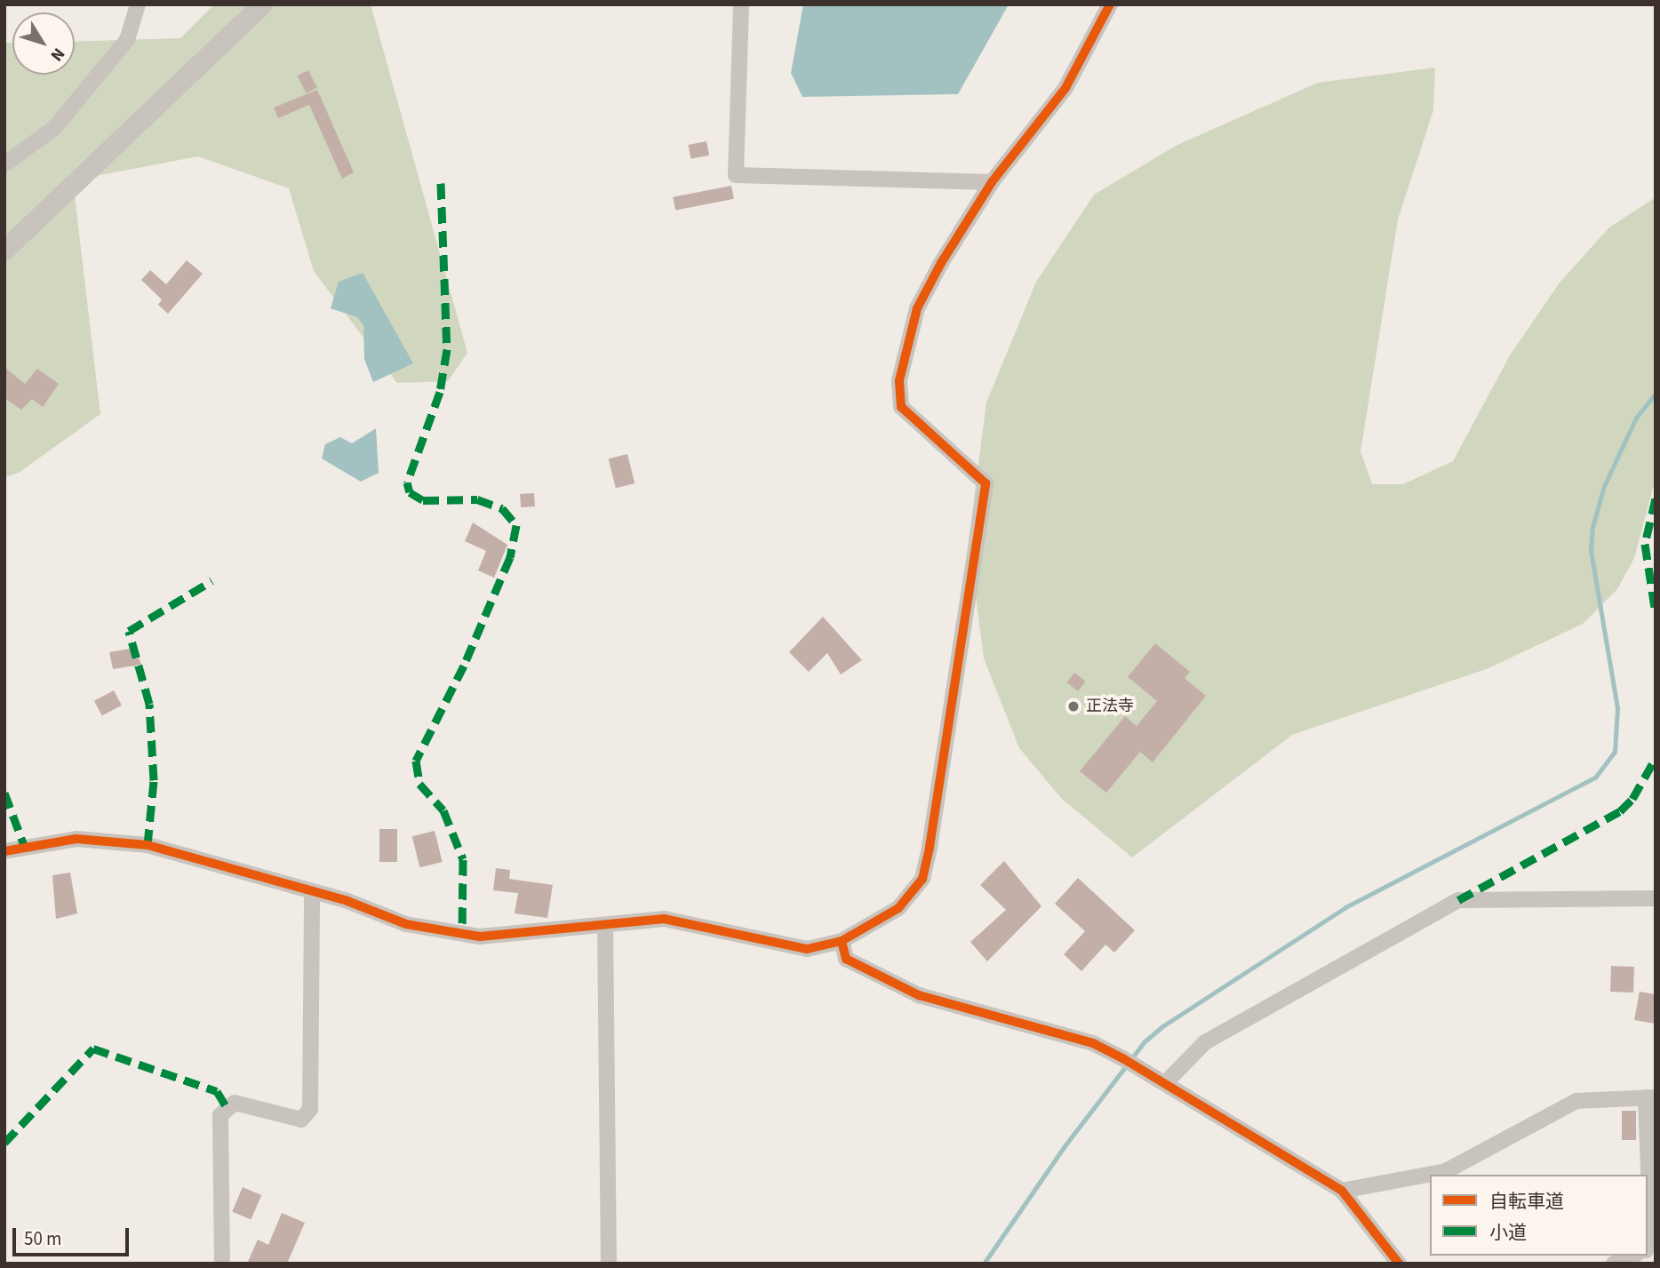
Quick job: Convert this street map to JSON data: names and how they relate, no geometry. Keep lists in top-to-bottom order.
{
  "places": ["正法寺"],
  "legend": ["自転車道", "小道"],
  "scale_bar": "50 m",
  "north": "bottom right"
}
